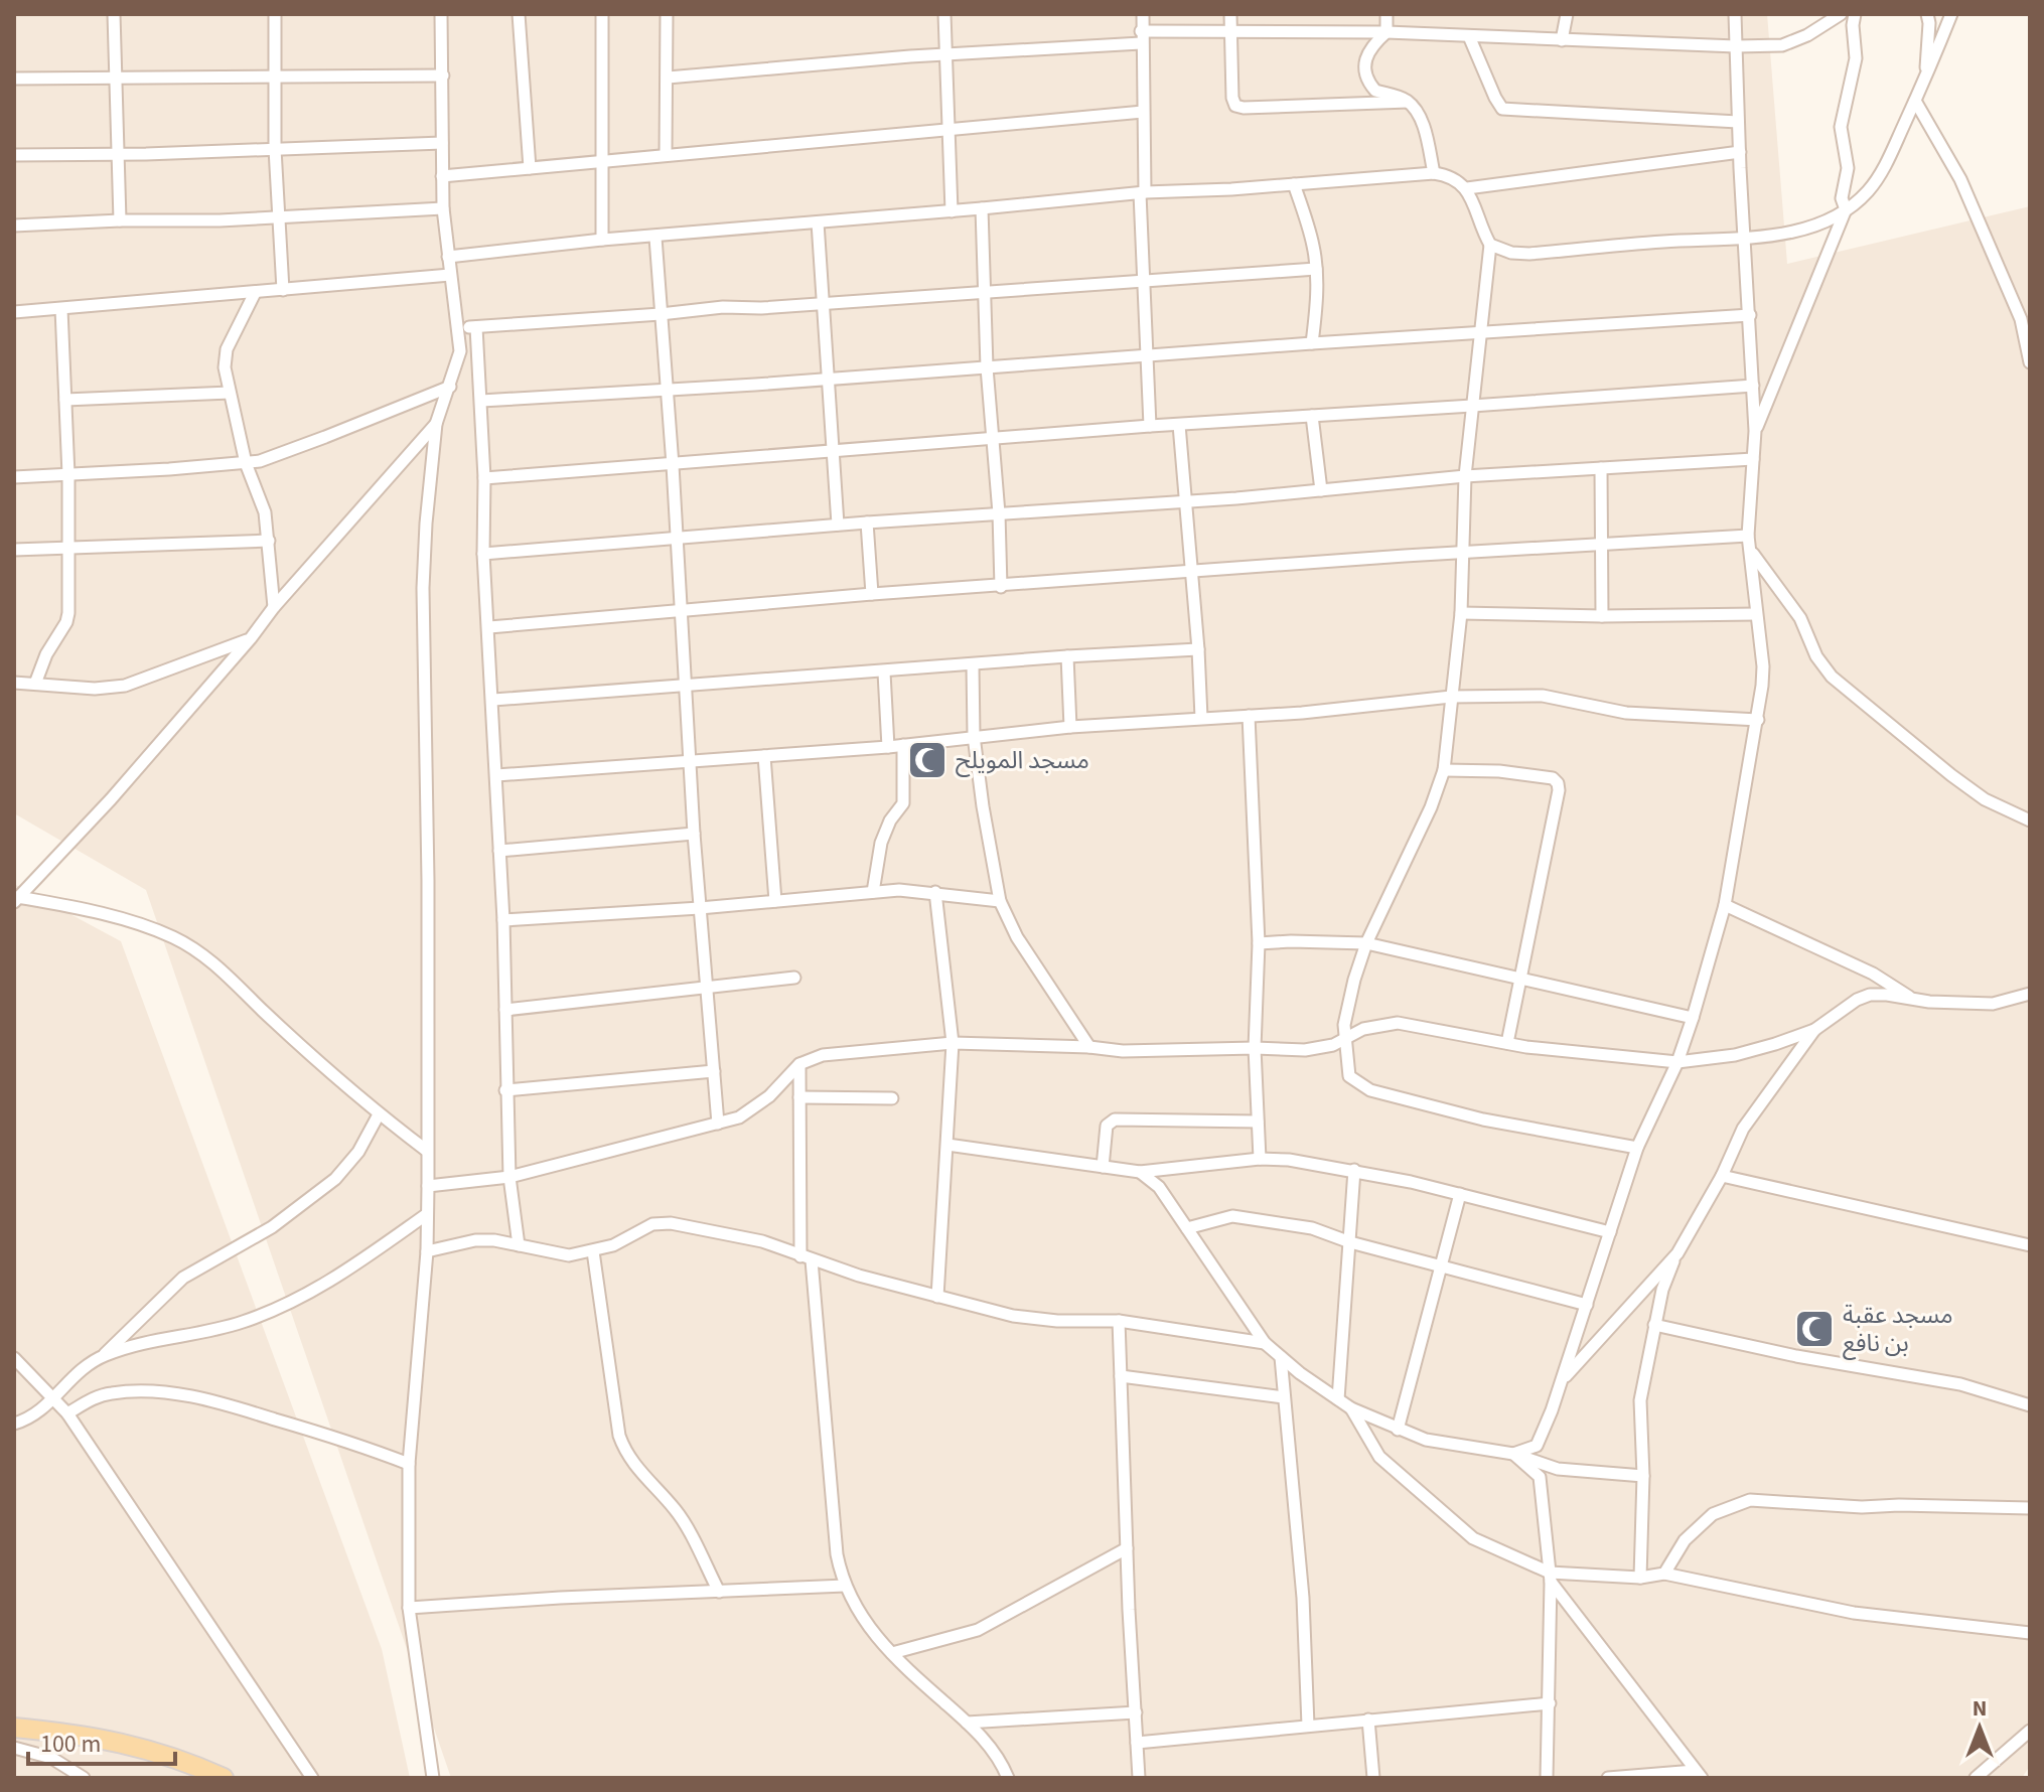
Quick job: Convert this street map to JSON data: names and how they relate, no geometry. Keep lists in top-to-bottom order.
{
  "places": {
    "mosque": ["مسجد المويلح", "مسجد عقبة بن نافع"]
  },
  "scale_bar": "100 m",
  "north": "top"
}
